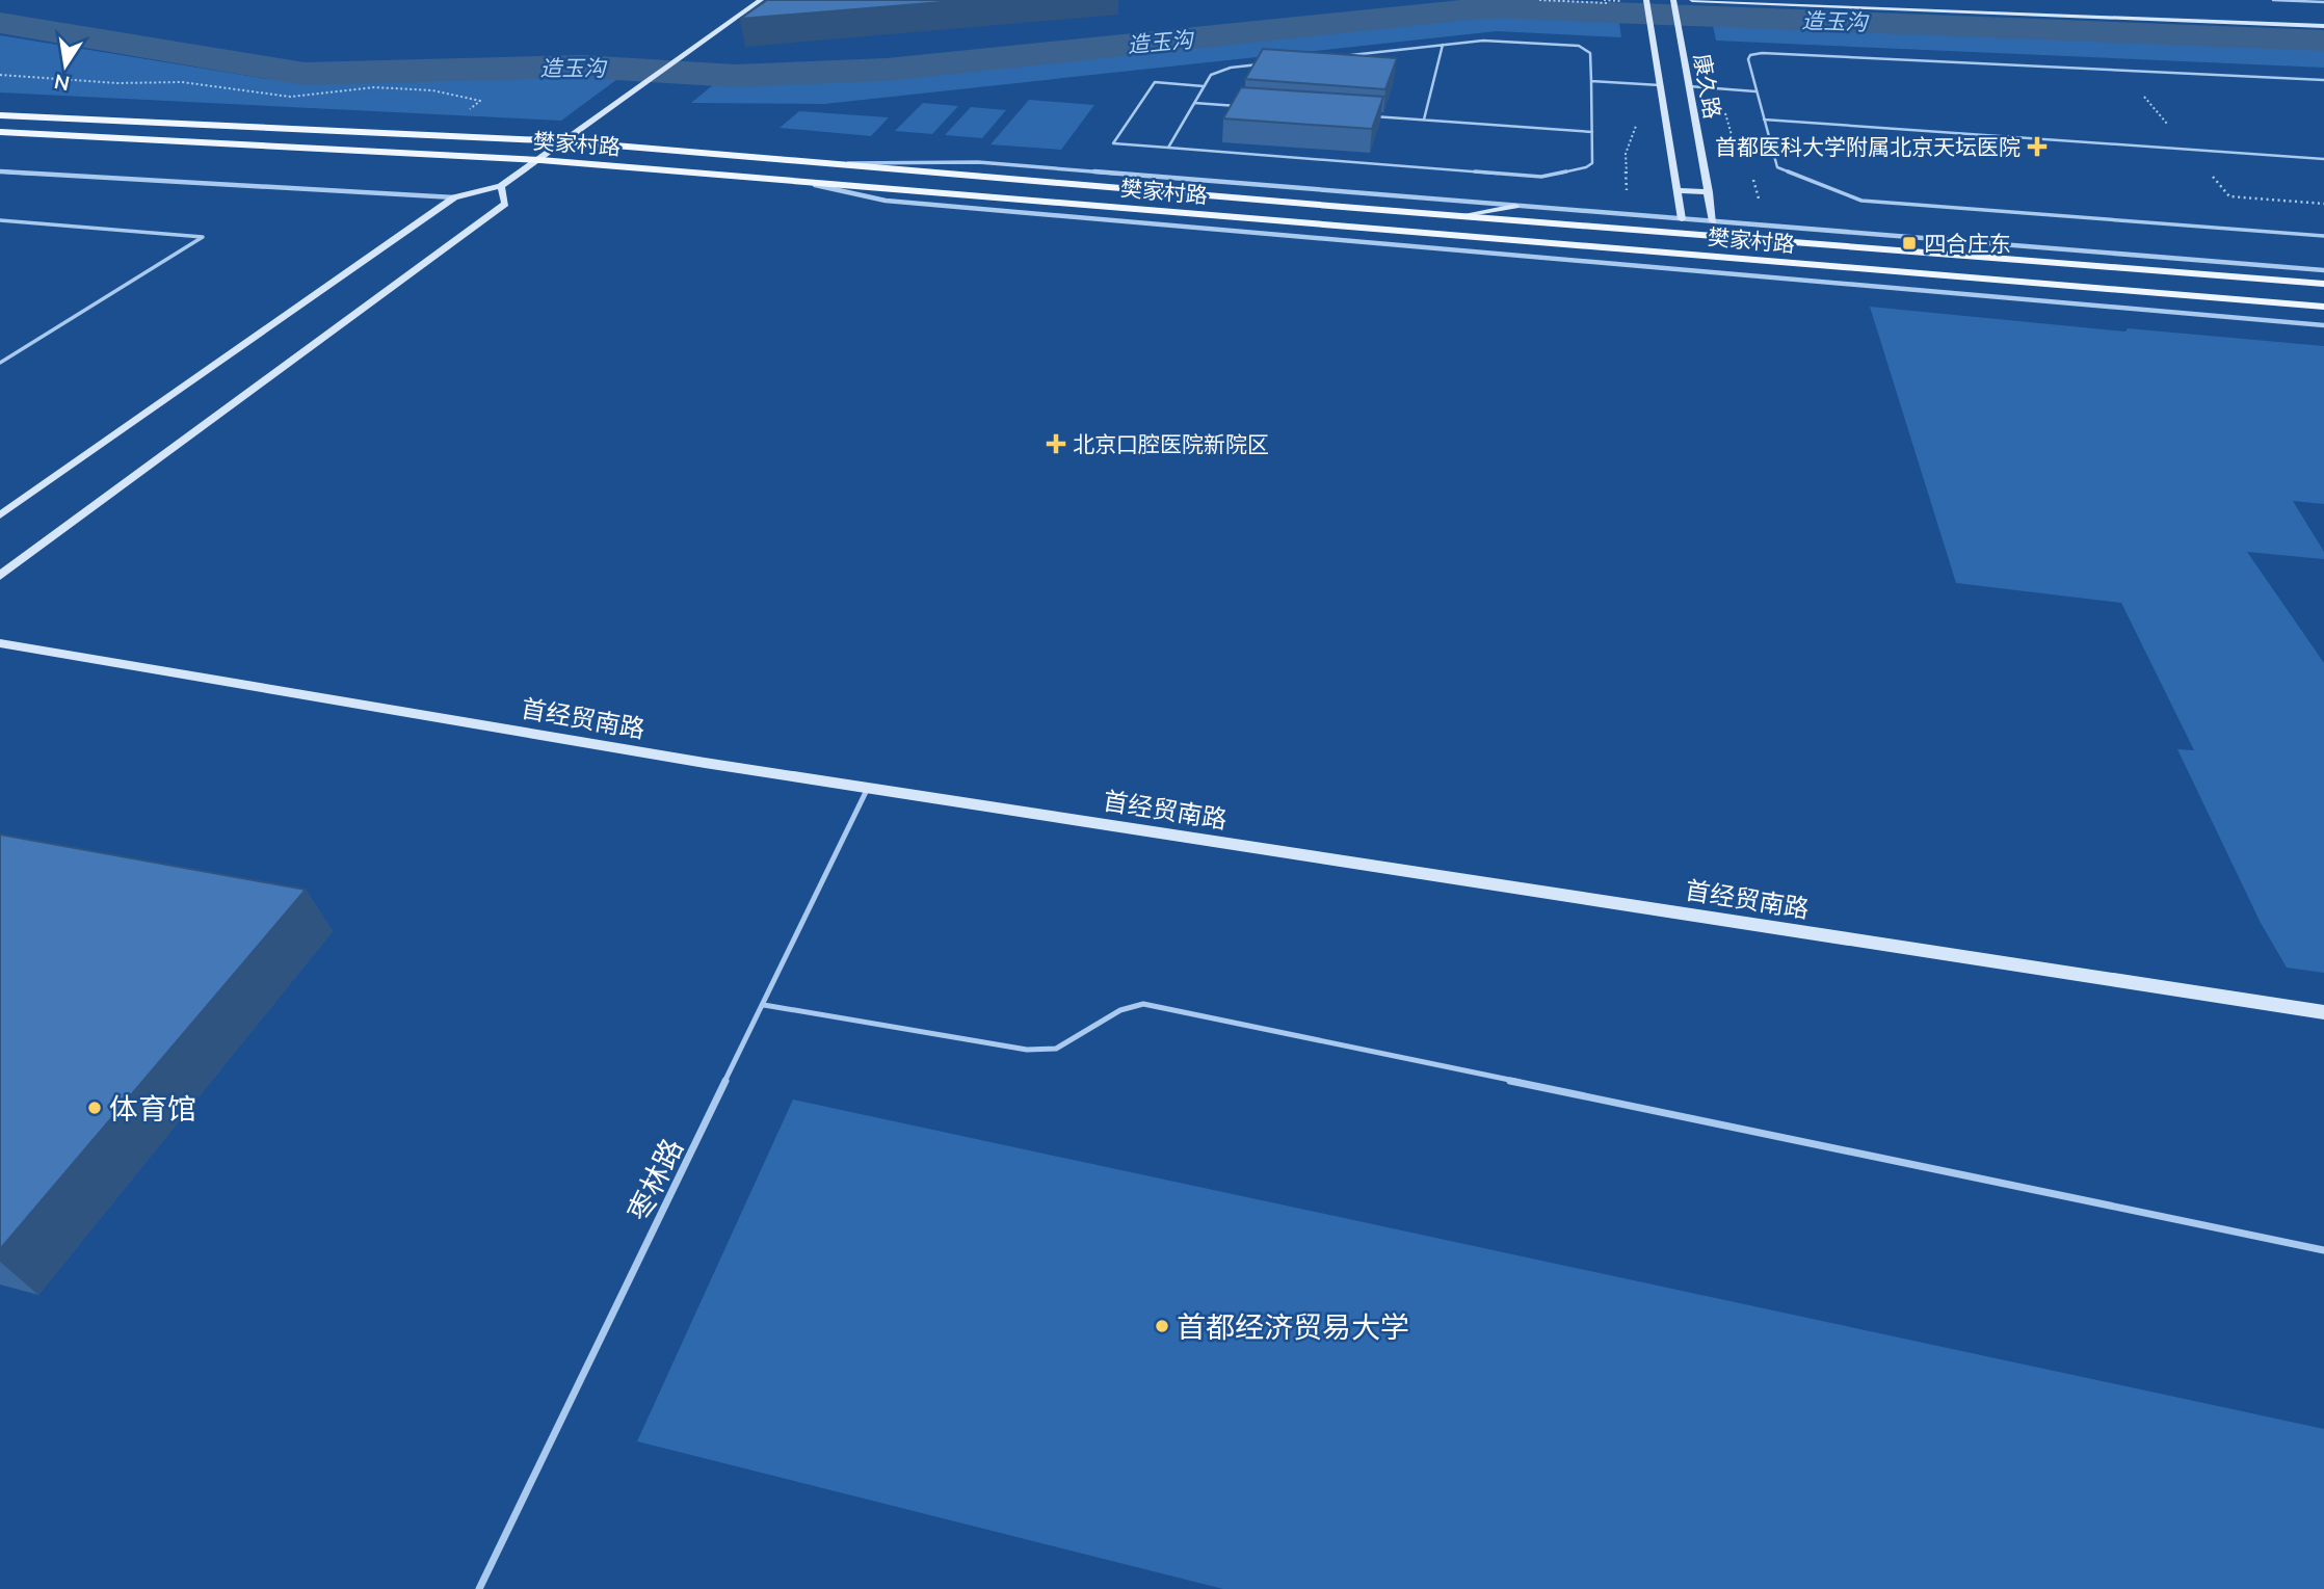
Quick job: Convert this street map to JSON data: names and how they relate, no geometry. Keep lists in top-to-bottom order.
{
  "streets": {
    "main road": ["樊家村路"],
    "street": ["康久路", "首经贸南路"],
    "lane": ["枣林路"]
  },
  "crossings": [
    ["首经贸南路", "枣林路"]
  ],
  "water": ["造玉沟"],
  "places": {
    "health": ["首都医科大学附属北京天坛医院", "北京口腔医院新院区"],
    "transit": ["四合庄东"],
    "other": ["体育馆", "首都经济贸易大学"]
  },
  "north": "bottom"
}
